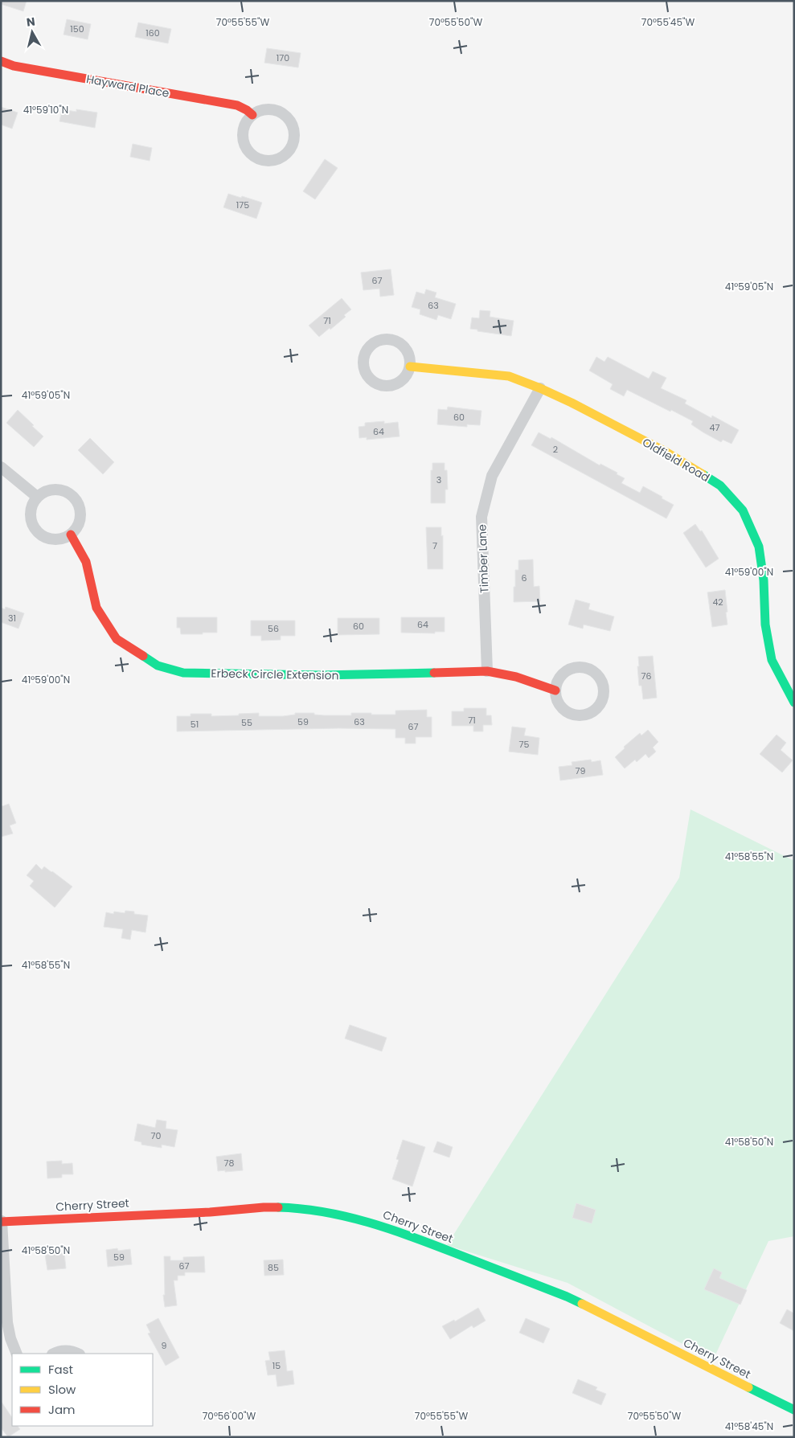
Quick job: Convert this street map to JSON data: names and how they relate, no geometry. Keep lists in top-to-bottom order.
{
  "streets": {
    "street": [
      "Hayward Place",
      "Oldfield Road",
      "Timber Lane",
      "Erbeck Circle Extension",
      "Cherry Street"
    ]
  },
  "crossings": [
    ["Oldfield Road", "Timber Lane"],
    ["Timber Lane", "Erbeck Circle Extension"]
  ],
  "house_numbers": [
    "150",
    "160",
    "170",
    "175",
    "67",
    "63",
    "71",
    "60",
    "47",
    "64",
    "2",
    "3",
    "7",
    "6",
    "42",
    "31",
    "64",
    "60",
    "56",
    "76",
    "71",
    "59",
    "63",
    "55",
    "51",
    "67",
    "75",
    "79",
    "70",
    "78",
    "59",
    "67",
    "85",
    "9",
    "15"
  ],
  "legend": ["Fast", "Slow", "Jam"],
  "north": "top",
  "coordinates": [
    "70°55'55\"W",
    "70°55'50\"W",
    "70°55'45\"W",
    "41°59'10\"N",
    "41°59'05\"N",
    "41°59'00\"N",
    "41°58'55\"N",
    "41°58'50\"N",
    "70°56'00\"W",
    "41°58'45\"N"
  ]
}
